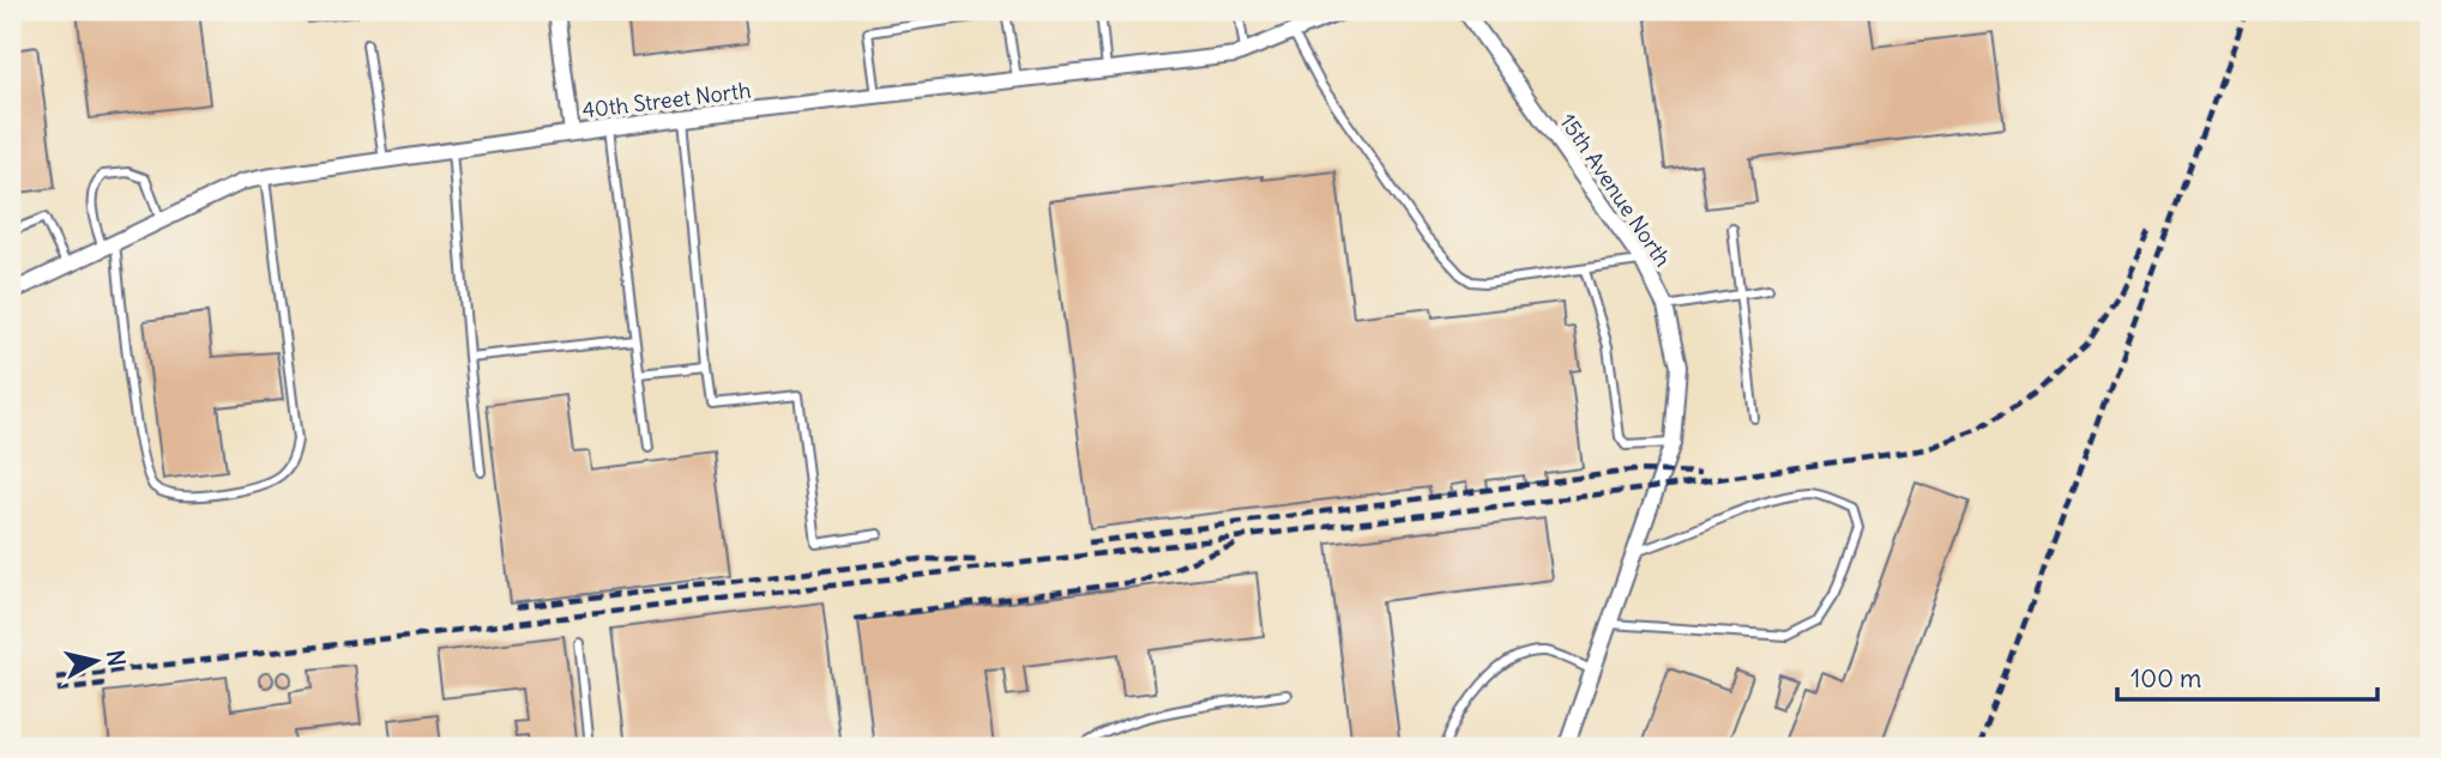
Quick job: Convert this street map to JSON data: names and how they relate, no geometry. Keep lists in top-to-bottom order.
{
  "streets": {
    "street": ["40th Street North", "15th Avenue North"]
  },
  "scale_bar": "100 m",
  "north": "right"
}
